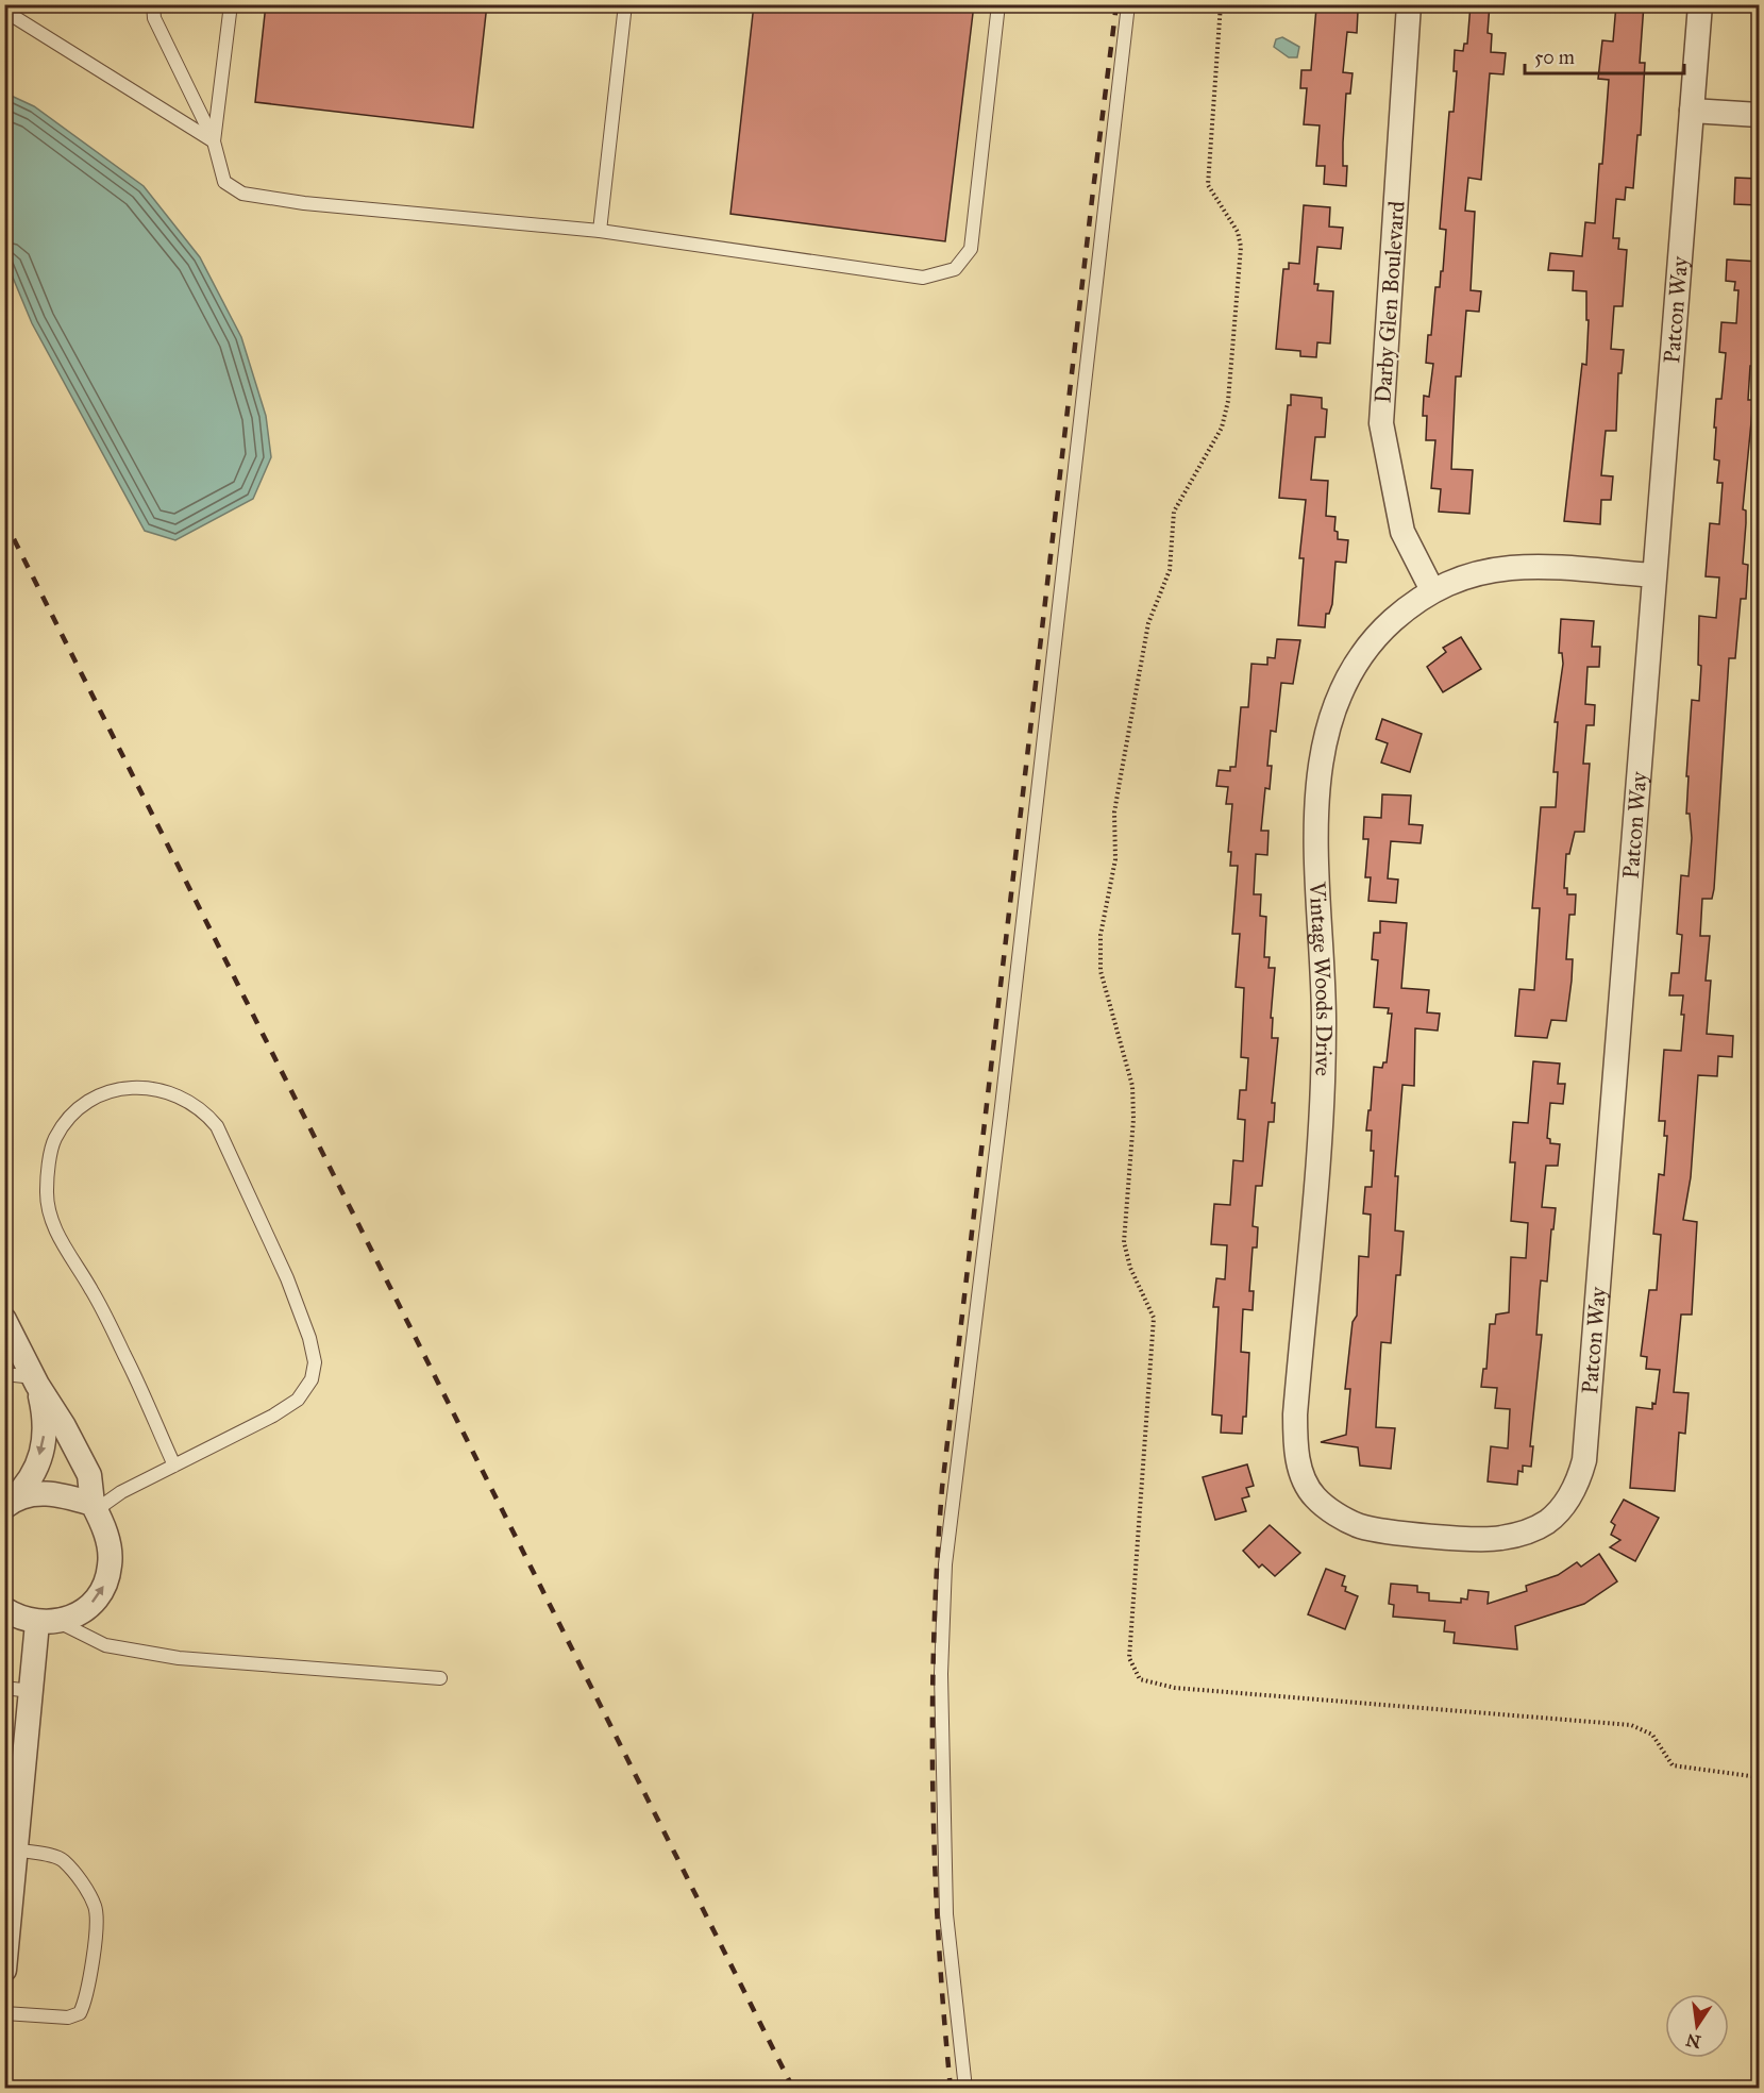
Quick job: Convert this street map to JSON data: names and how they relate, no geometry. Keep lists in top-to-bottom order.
{
  "streets": {
    "street": ["Darby Glen Boulevard", "Patcon Way", "Vintage Woods Drive"]
  },
  "crossings": [
    ["Darby Glen Boulevard", "Vintage Woods Drive"],
    ["Patcon Way", "Vintage Woods Drive"]
  ],
  "scale_bar": "50 m",
  "north": "bottom"
}
